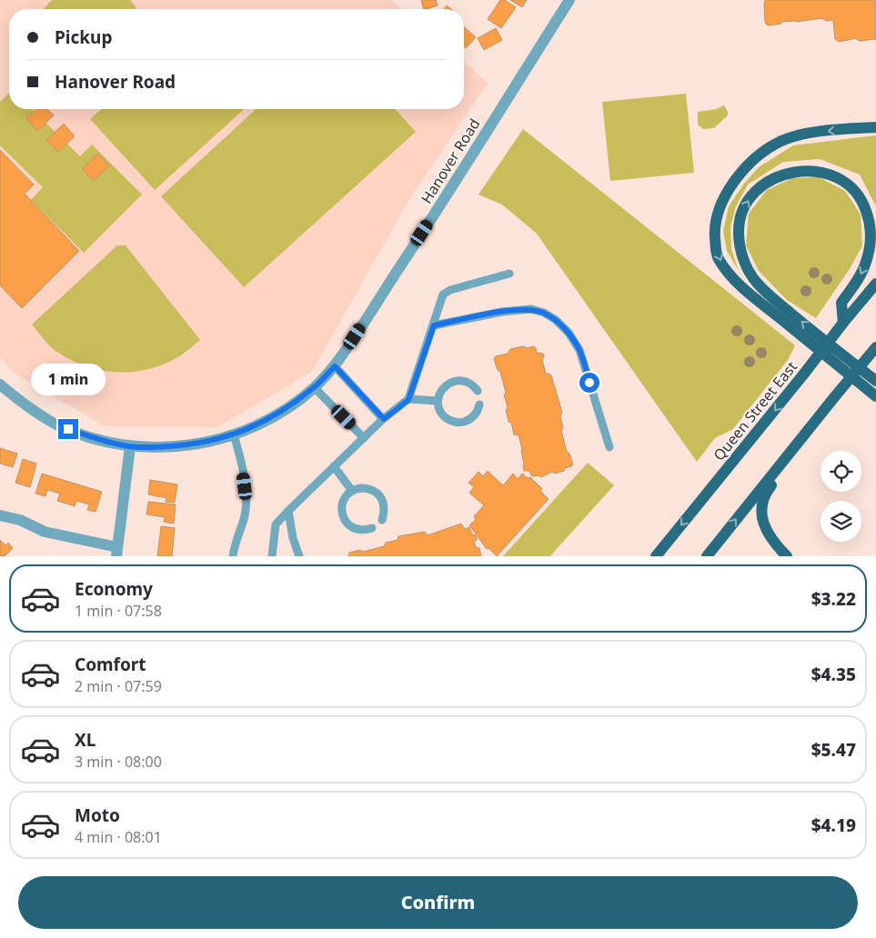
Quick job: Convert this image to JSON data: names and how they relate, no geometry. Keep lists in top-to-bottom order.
{
  "streets": {
    "main road": ["Queen Street East"],
    "street": ["Hanover Road"]
  },
  "page": {
    "banner": ["Pickup", "Hanover Road"],
    "bubble": "1 min",
    "list": [
      {
        "name": "Economy",
        "note": "1 min · 07:58",
        "value": "$3.22"
      },
      {
        "name": "Comfort",
        "note": "2 min · 07:59",
        "value": "$4.35"
      },
      {
        "name": "XL",
        "note": "3 min · 08:00",
        "value": "$5.47"
      },
      {
        "name": "Moto",
        "note": "4 min · 08:01",
        "value": "$4.19"
      }
    ],
    "buttons": "Confirm"
  }
}
